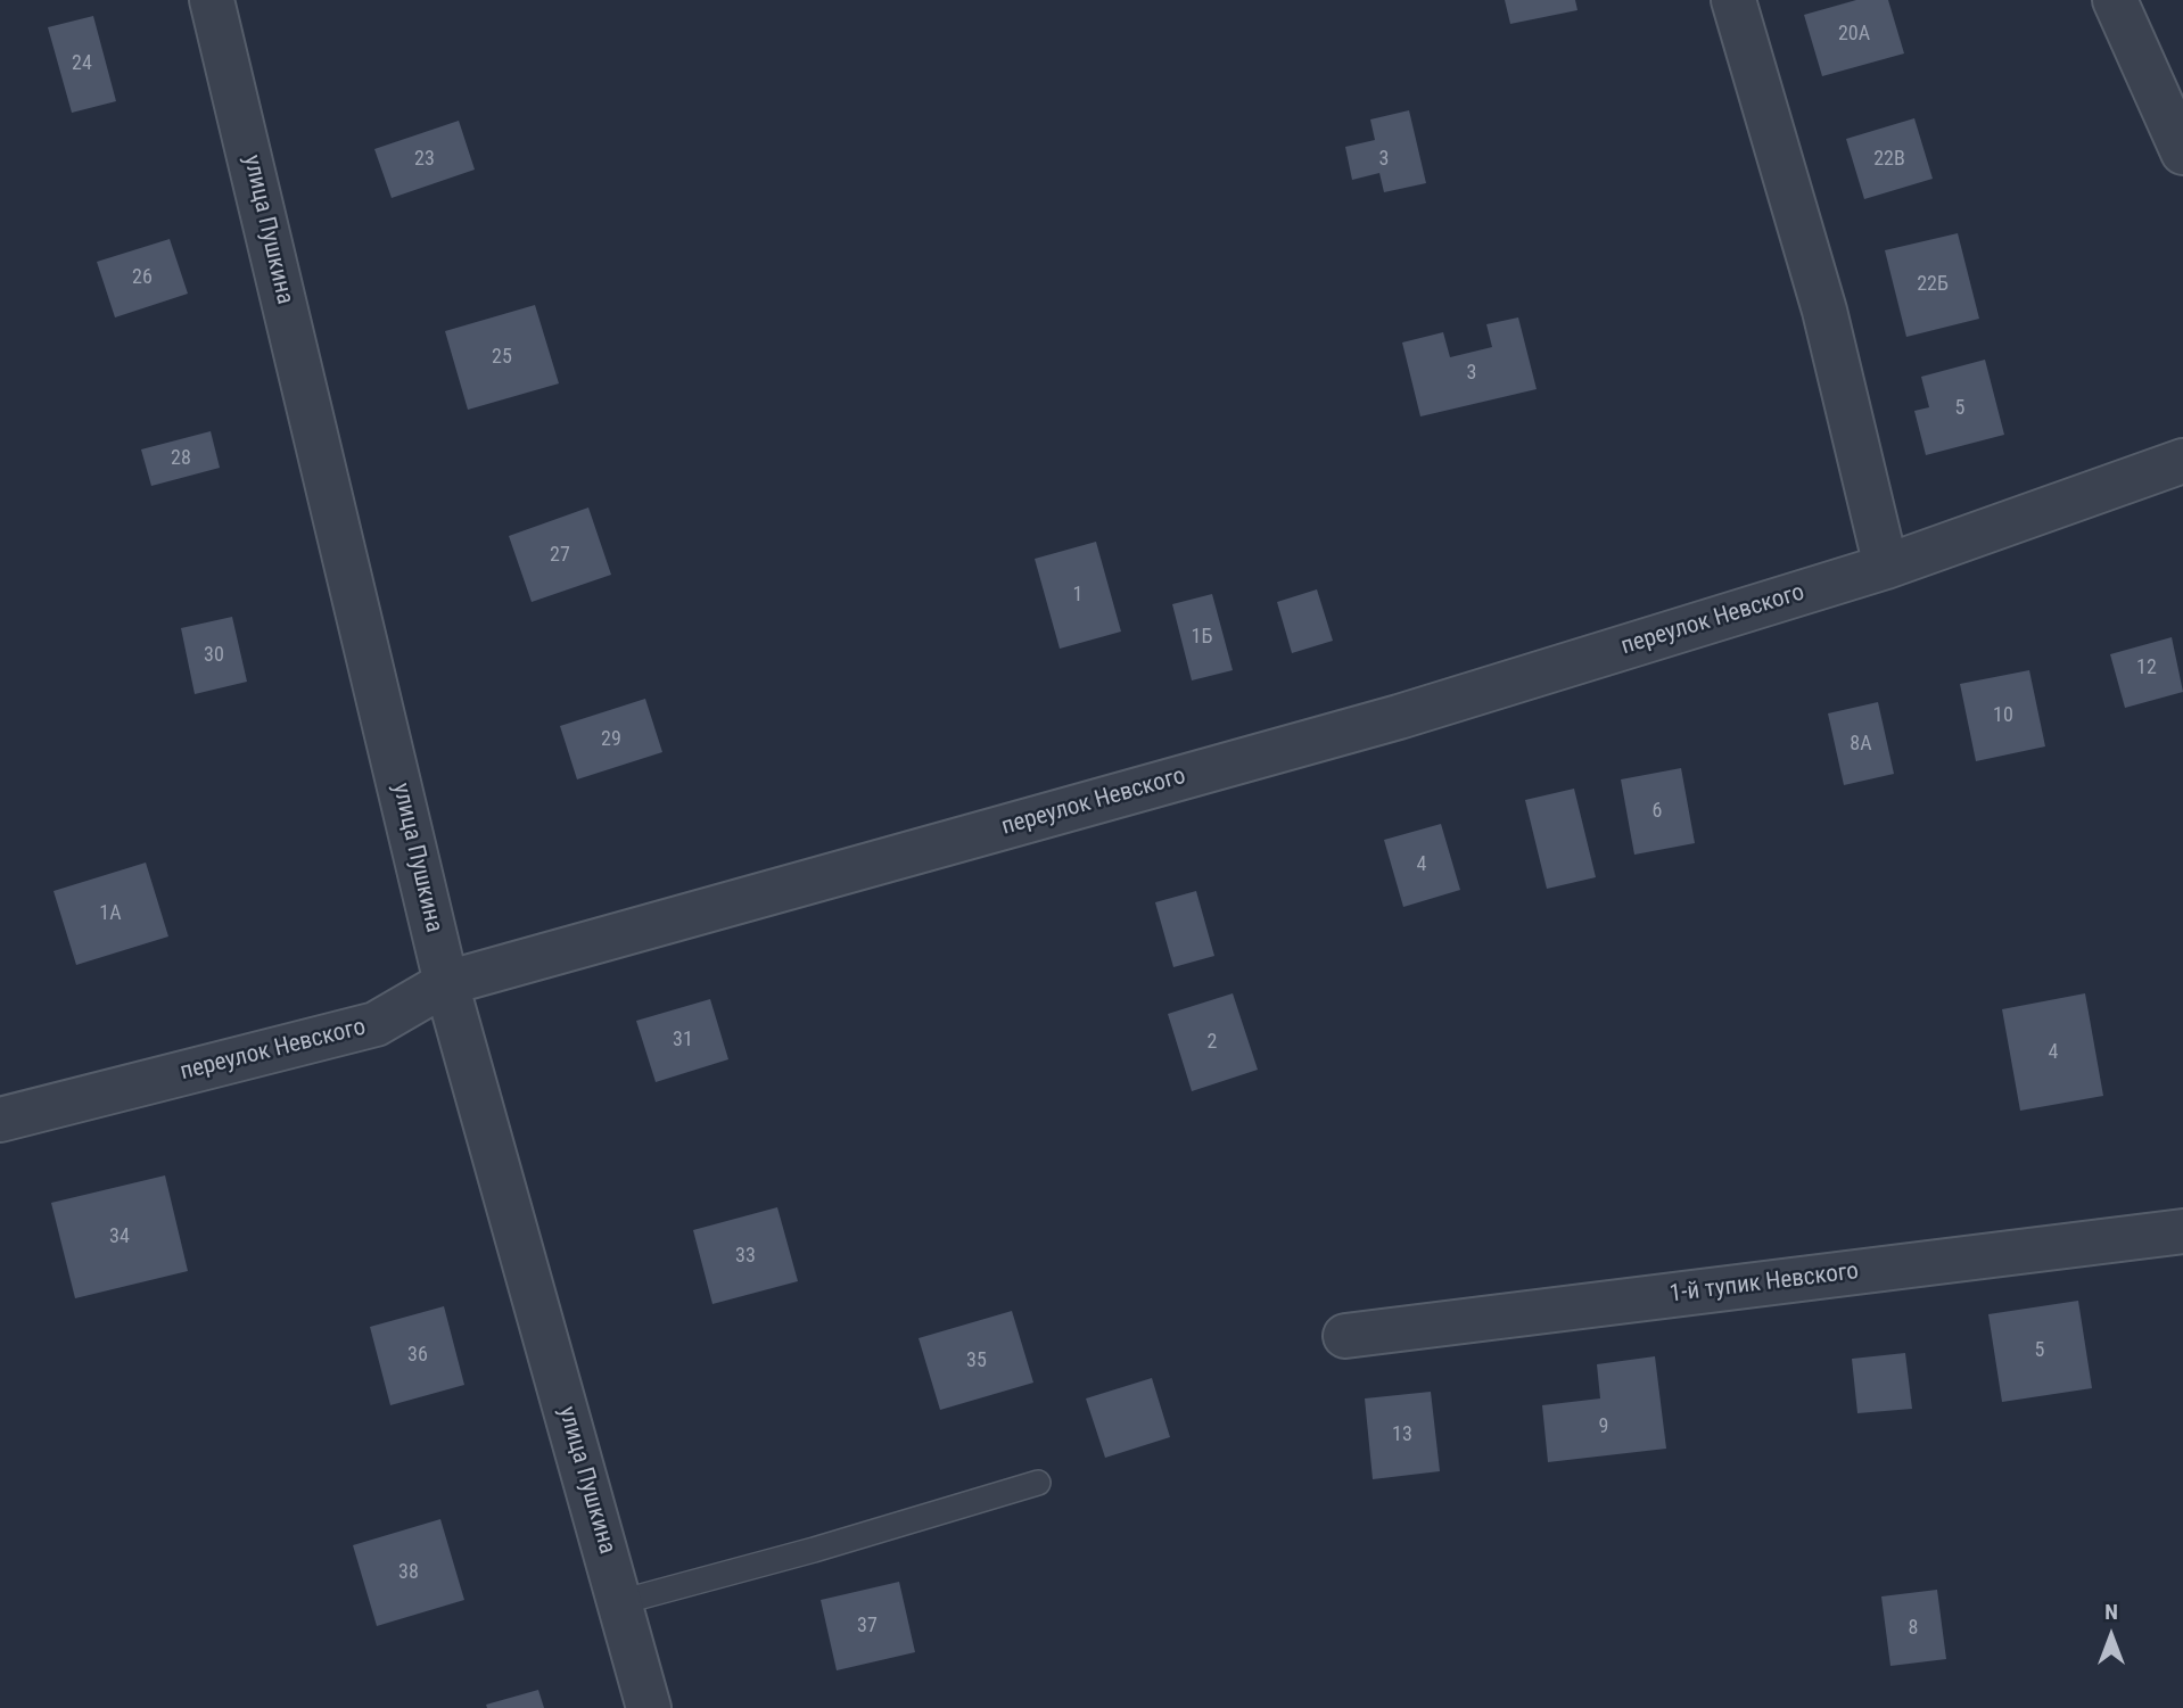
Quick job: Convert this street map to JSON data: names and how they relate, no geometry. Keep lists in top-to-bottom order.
{
  "streets": {
    "street": ["улица Пушкина", "переулок Невского", "1-й тупик Невского"]
  },
  "crossings": [
    ["улица Пушкина", "переулок Невского"]
  ],
  "house_numbers": [
    "20А",
    "24",
    "23",
    "3",
    "22В",
    "26",
    "22Б",
    "25",
    "3",
    "5",
    "28",
    "27",
    "1",
    "1Б",
    "30",
    "12",
    "10",
    "29",
    "8А",
    "6",
    "4",
    "1А",
    "31",
    "2",
    "4",
    "34",
    "33",
    "5",
    "36",
    "35",
    "9",
    "13",
    "38",
    "37",
    "8"
  ],
  "north": "top"
}
